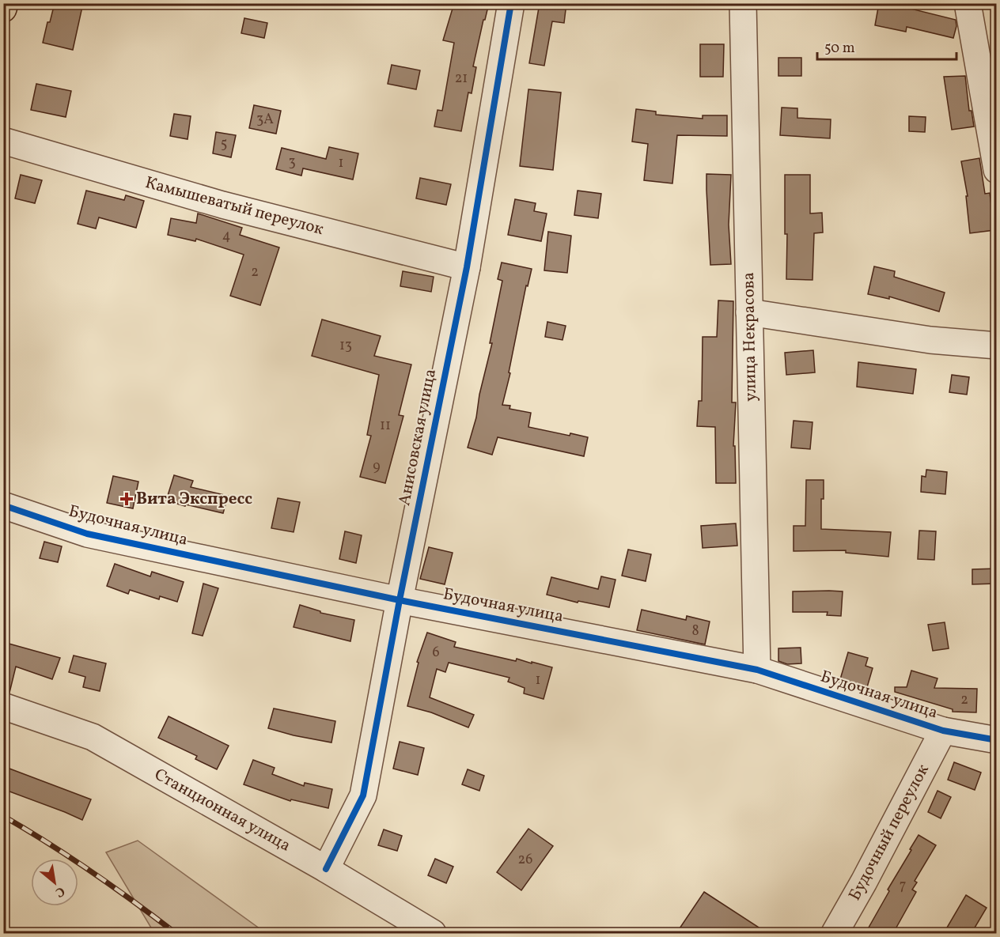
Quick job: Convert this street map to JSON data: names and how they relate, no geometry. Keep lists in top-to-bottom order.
{
  "streets": {
    "street": [
      "Камышеватый переулок",
      "улица Некрасова",
      "Анисовская улица",
      "Будочная улица",
      "Станционная улица",
      "Будочный переулок"
    ]
  },
  "crossings": [
    ["Камышеватый переулок", "Анисовская улица"],
    ["улица Некрасова", "Будочная улица"],
    ["Анисовская улица", "Будочная улица"],
    ["Анисовская улица", "Станционная улица"],
    ["Будочная улица", "Будочный переулок"]
  ],
  "places": {
    "health": ["Вита Экспресс"]
  },
  "house_numbers": [
    "21",
    "3А",
    "5",
    "3",
    "1",
    "4",
    "2",
    "13",
    "11",
    "9",
    "8",
    "6",
    "1",
    "2",
    "26",
    "7"
  ],
  "scale_bar": "50 m",
  "north": "bottom right"
}
